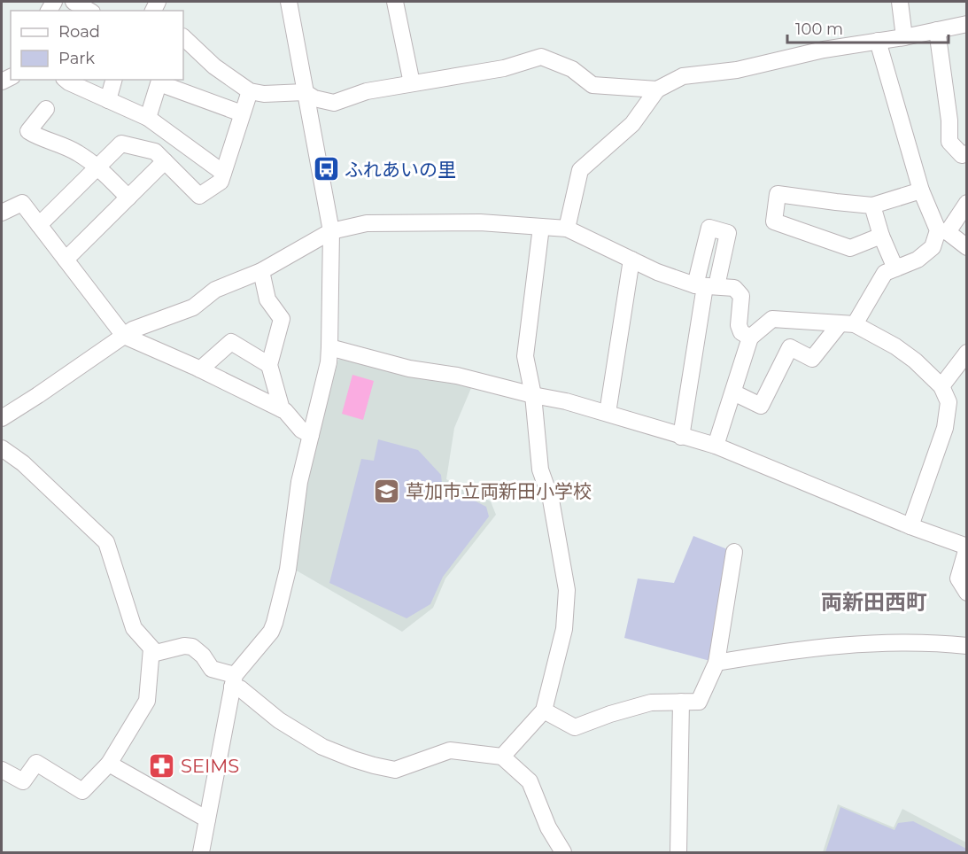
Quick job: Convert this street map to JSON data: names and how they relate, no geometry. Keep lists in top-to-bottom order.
{
  "districts": ["両新田西町"],
  "places": {
    "bus stop": ["ふれあいの里"],
    "school or university": ["草加市立両新田小学校"],
    "pharmacy": ["SEIMS"]
  },
  "legend": ["Road", "Park"],
  "scale_bar": "100 m"
}
